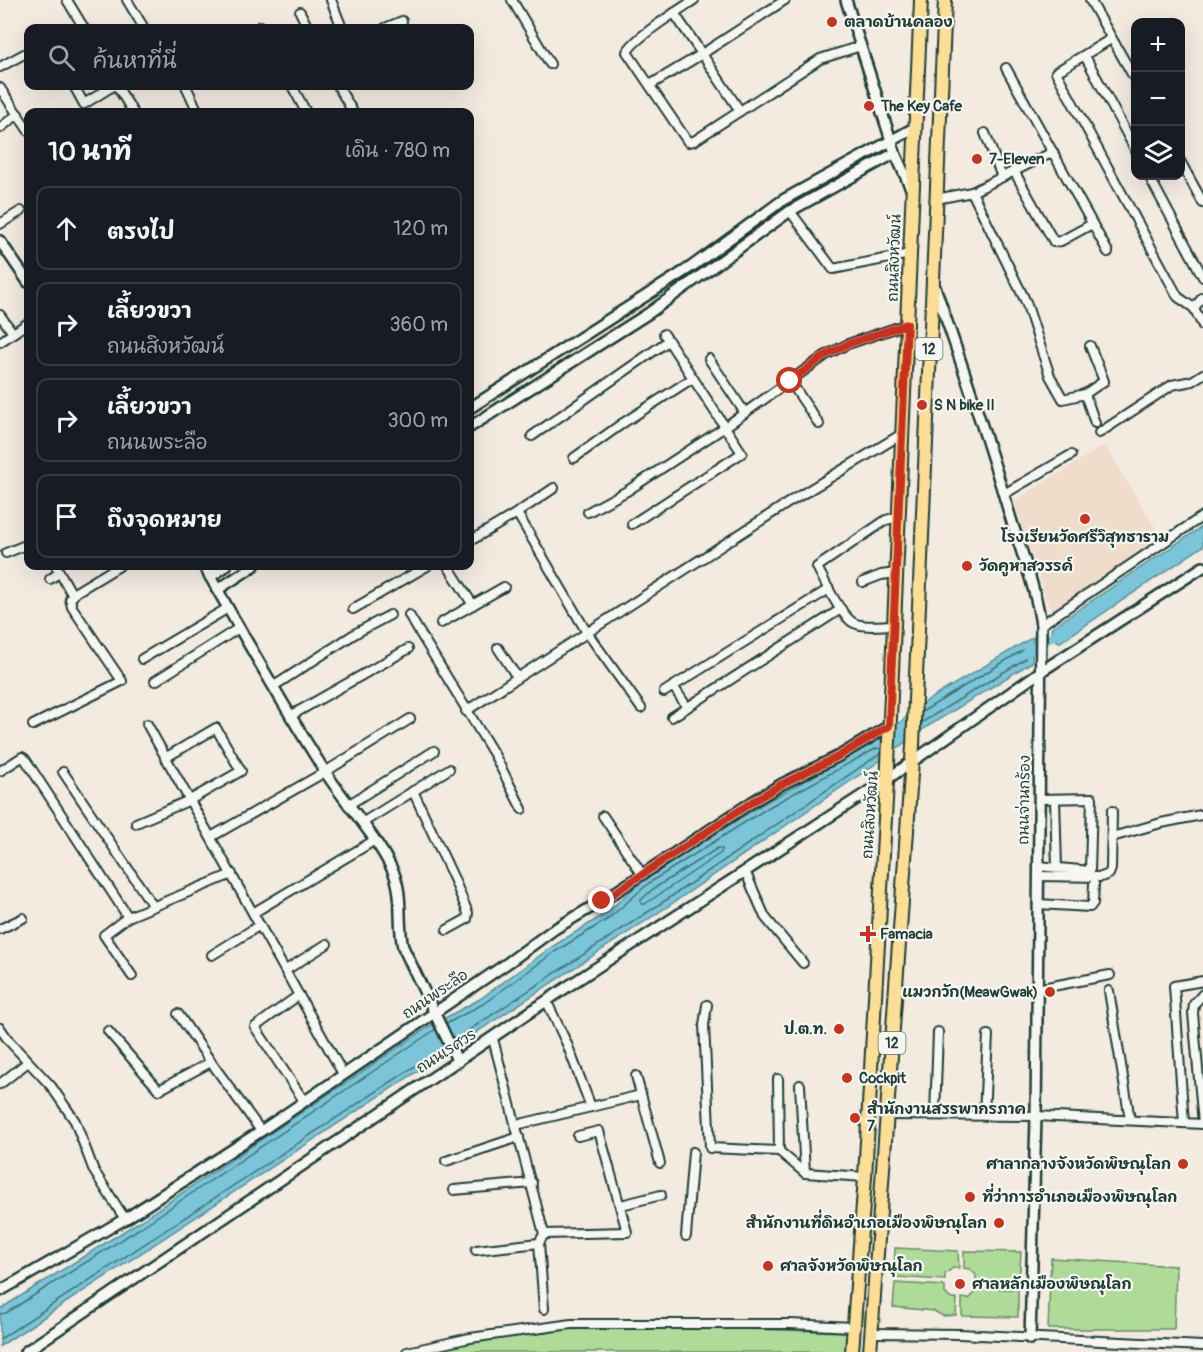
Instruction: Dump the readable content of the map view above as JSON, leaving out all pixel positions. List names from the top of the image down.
{
  "streets": {
    "main road": ["ถนนสิงหวัฒน์", "12"],
    "street": ["ถนนจ่านกร้อง", "ถนนพระลือ", "ถนนเรศวร"]
  },
  "crossings": [
    ["ถนนสิงหวัฒน์", "ถนนพระลือ"],
    ["ถนนสิงหวัฒน์", "ถนนเรศวร"],
    ["12", "ถนนจ่านกร้อง"],
    ["12", "ถนนเรศวร"],
    ["ถนนจ่านกร้อง", "ถนนเรศวร"]
  ],
  "places": {
    "other": [
      "ตลาดบ้านคลอง",
      "The Key Cafe",
      "7-Eleven",
      "S N bike II",
      "โรงเรียนวัดศรีวิสุทธาราม",
      "วัดคูหาสวรรค์",
      "แมวกวัก(MeawGwak)",
      "ป.ต.ท.",
      "Cockpit",
      "สำนักงานสรรพากรภาค 7",
      "ศาลากลางจังหวัดพิษณุโลก",
      "ที่ว่าการอำเภอเมืองพิษณุโลก",
      "สำนักงานที่ดินอำเภอเมืองพิษณุโลก",
      "ศาลจังหวัดพิษณุโลก",
      "ศาลหลักเมืองพิษณุโลก"
    ],
    "health": ["Famacia"]
  },
  "page": {
    "map_buttons": ["+", "−"],
    "search": "ค้นหาที่นี่",
    "heading": ["10 นาที", "เดิน · 780 m"],
    "list": [
      ["ตรงไป", "120 m"],
      ["เลี้ยวขวา", "ถนนสิงหวัฒน์", "360 m"],
      ["เลี้ยวขวา", "ถนนพระลือ", "300 m"],
      "ถึงจุดหมาย"
    ]
  }
}
